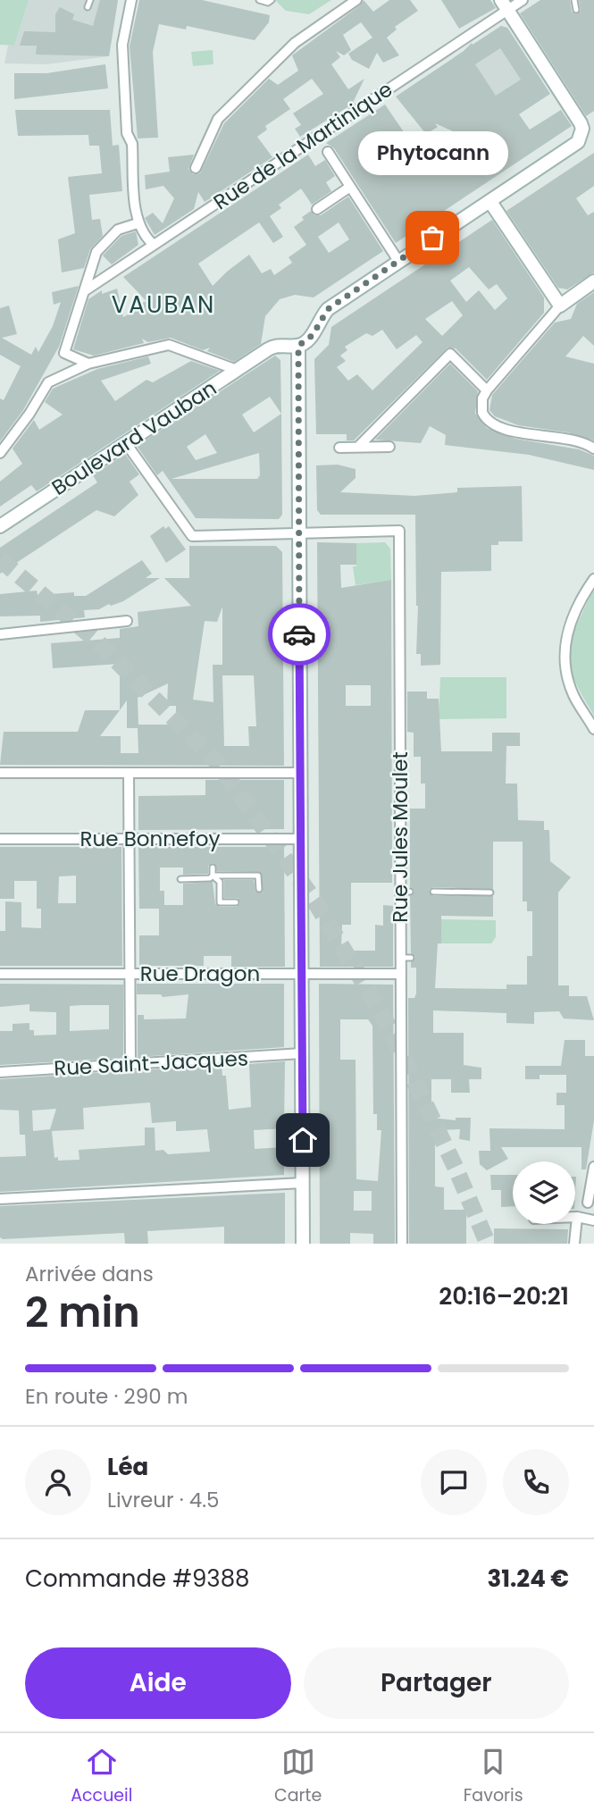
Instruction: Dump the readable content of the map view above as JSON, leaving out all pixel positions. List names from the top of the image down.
{
  "streets": {
    "street": [
      "Rue de la Martinique",
      "Boulevard Vauban",
      "Rue Jules Moulet",
      "Rue Bonnefoy",
      "Rue Dragon",
      "Rue Saint-Jacques"
    ]
  },
  "crossings": [
    ["Rue Jules Moulet", "Rue Dragon"]
  ],
  "districts": ["VAUBAN"],
  "places": ["Phytocann"],
  "page": {
    "bubble": "Phytocann",
    "heading": ["2 min", "Arrivée dans", "20:16–20:21"],
    "panel": [
      "Léa",
      "Livreur · 4.5",
      "Commande #9388",
      "31.24 €"
    ],
    "bar": "En route · 290 m",
    "buttons": ["Aide", "Partager"],
    "tabs": ["Accueil", "Carte", "Favoris"]
  }
}
